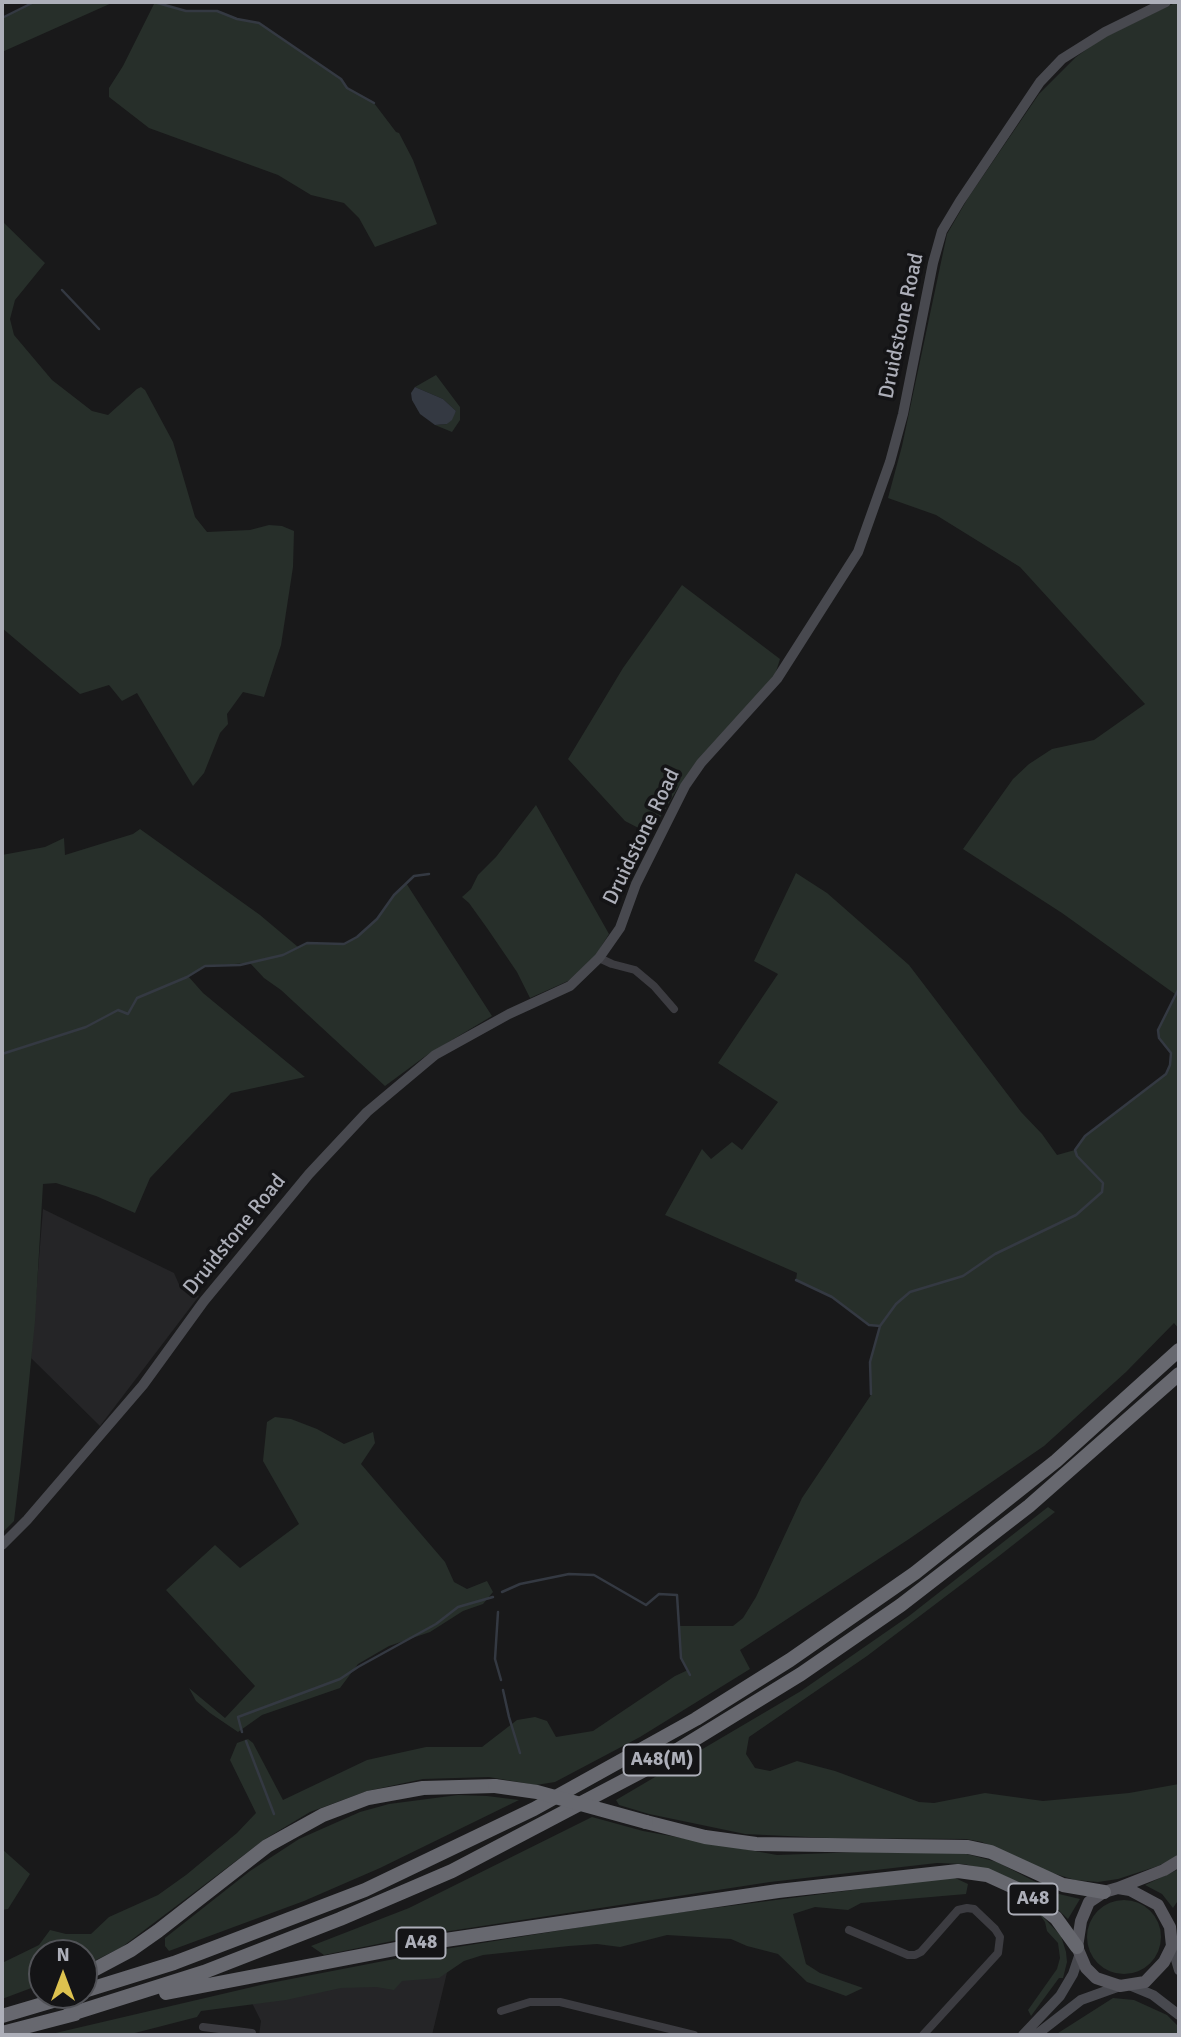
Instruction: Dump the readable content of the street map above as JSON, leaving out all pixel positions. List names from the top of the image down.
{
  "streets": {
    "highway": ["A48(M)", "A48"],
    "street": ["Druidstone Road"]
  },
  "crossings": [
    ["A48(M)", "A48"]
  ],
  "north": "top"
}
